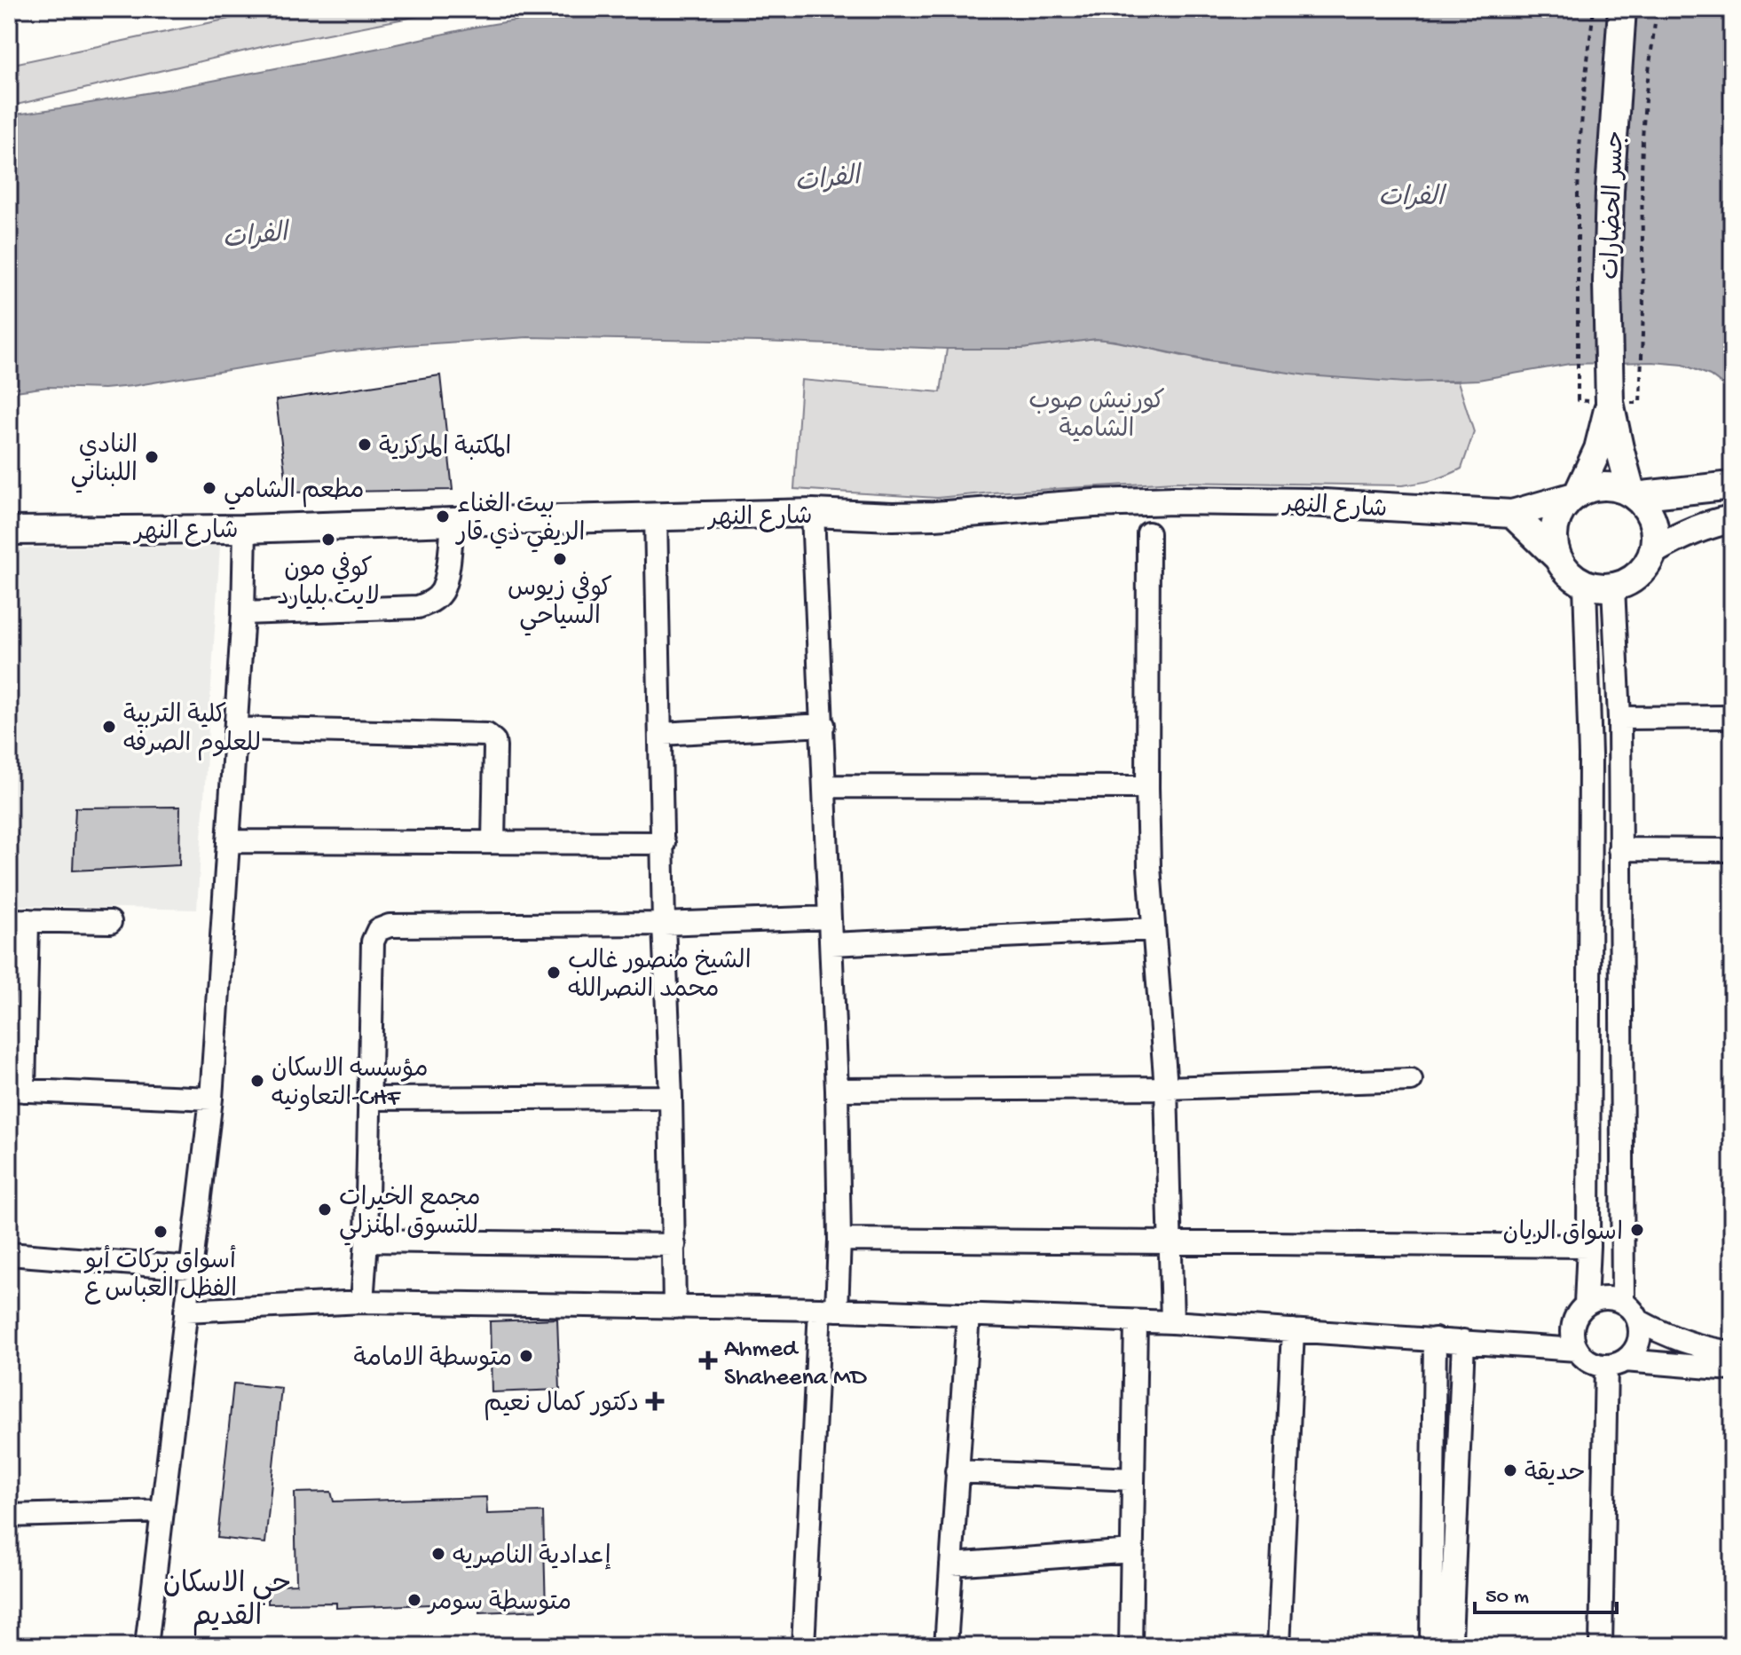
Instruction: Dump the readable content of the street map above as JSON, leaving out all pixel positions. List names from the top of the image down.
{
  "streets": {
    "main road": ["جسر الحضارات", "شارع النهر"]
  },
  "districts": ["حي الاسكان القديم"],
  "water": ["الفرات"],
  "parks": ["كورنيش صوب الشامية"],
  "places": {
    "other": [
      "المكتبة المركزية",
      "النادي اللبناني",
      "مطعم الشامي",
      "بيت الغناء الريفي ذي قار",
      "كوفي مون لايت بليارد",
      "كوفي زيوس السياحي",
      "كلية التربية للعلوم الصرفه",
      "الشيخ منصور غالب محمد النصرالله",
      "مؤسسه الاسكان التعاونيه-CHF",
      "مجمع الخيرات للتسوق المنزلي",
      "اسواق الريان",
      "أسواق بركات أبو الفظل العباس ع",
      "متوسطة الامامة",
      "حديقة",
      "إعدادية الناصريه",
      "متوسطة سومر"
    ],
    "health": ["Ahmed Shaheena MD", "دكتور كمال نعيم"]
  },
  "scale_bar": "50 m"
}
